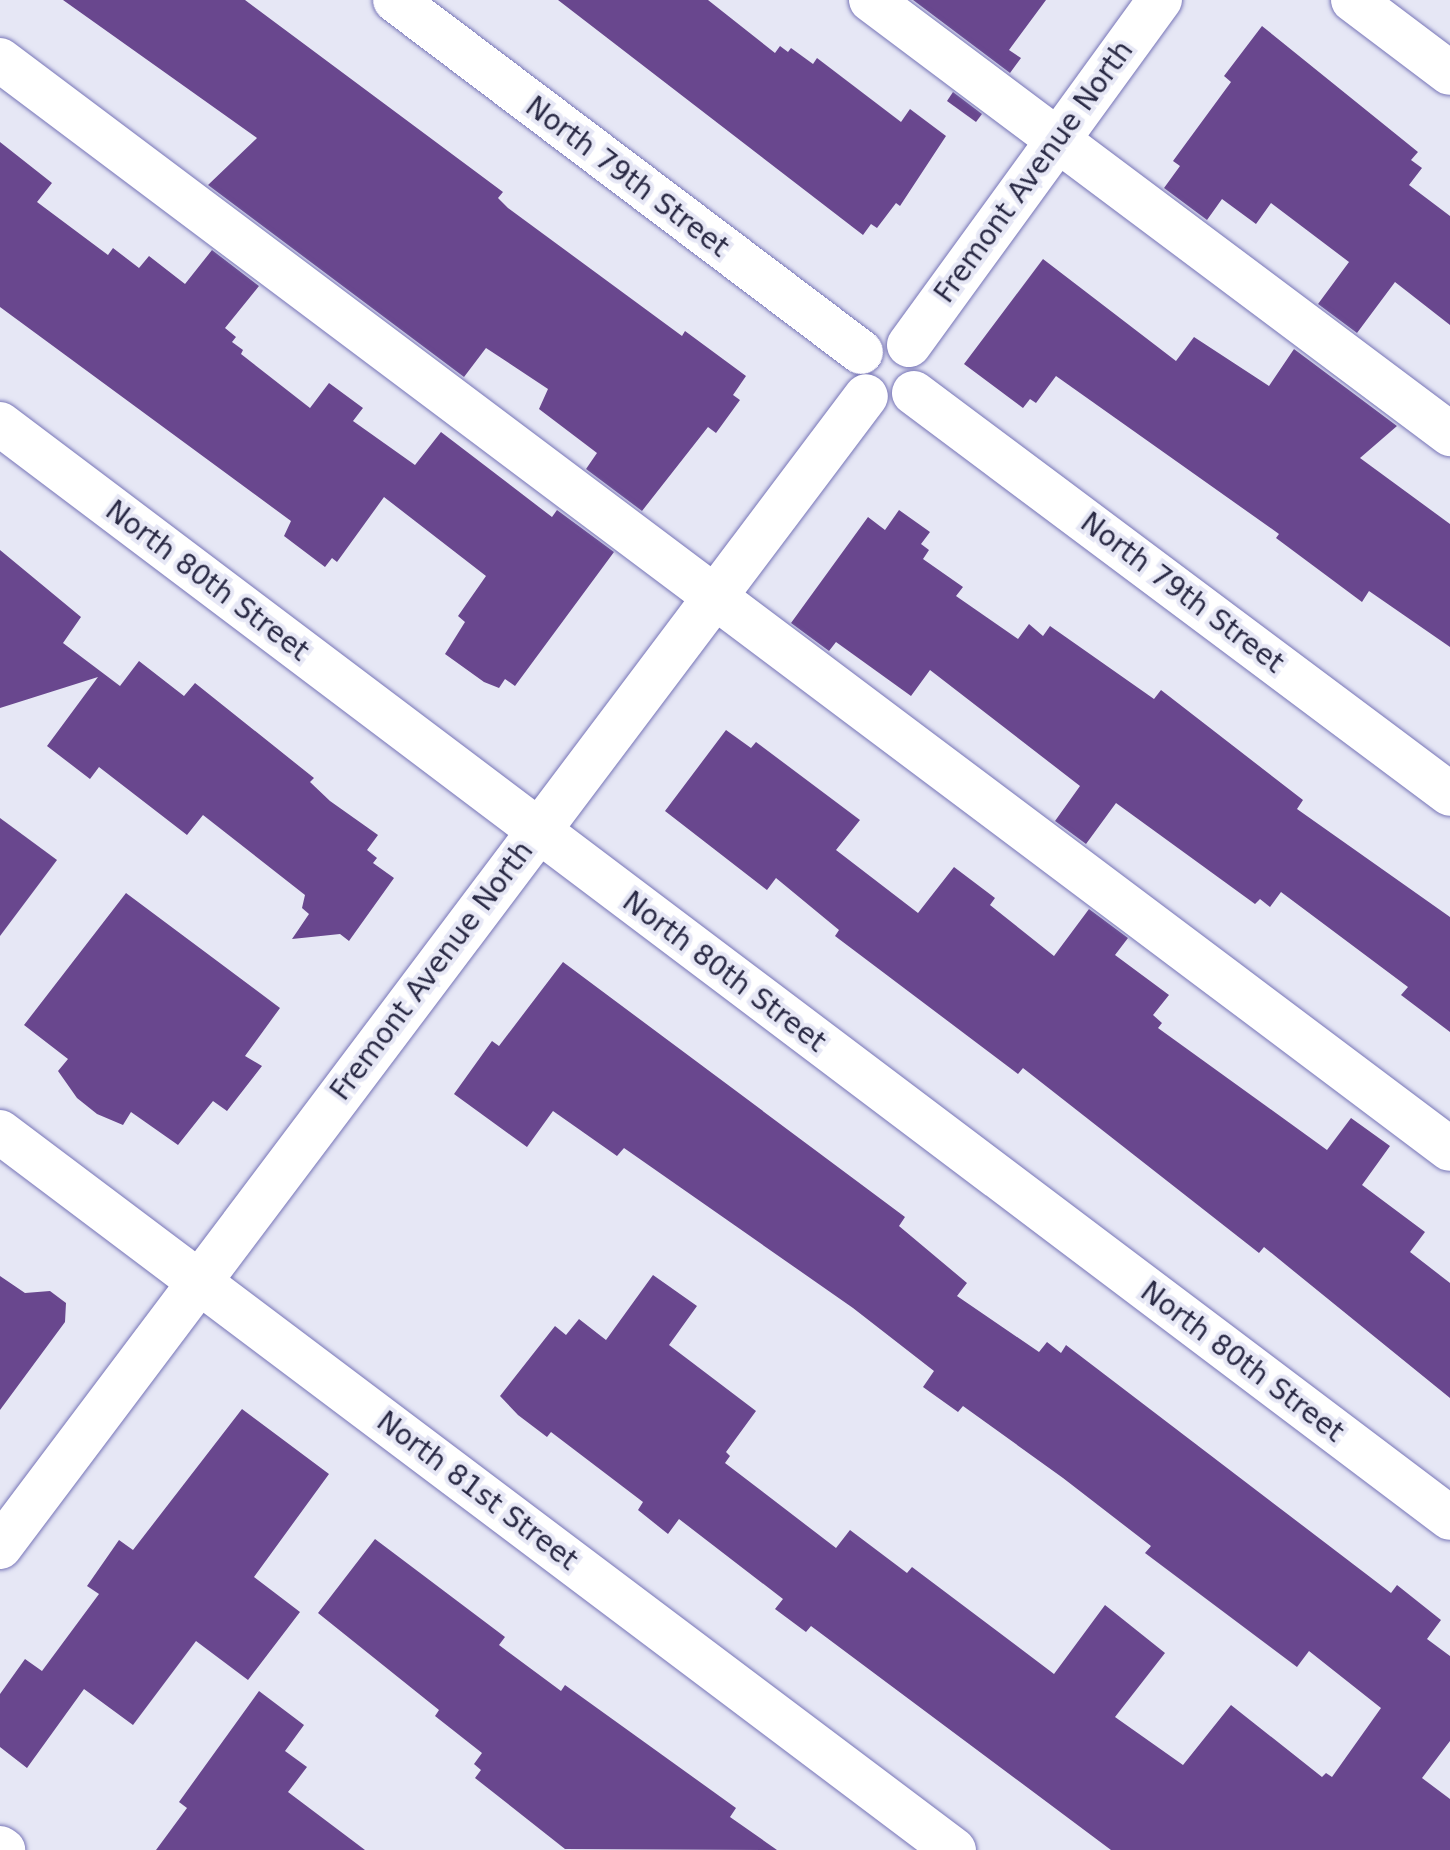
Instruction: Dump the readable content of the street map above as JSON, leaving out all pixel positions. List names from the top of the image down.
{
  "streets": {
    "street": [
      "Fremont Avenue North",
      "North 79th Street",
      "North 80th Street",
      "North 81st Street"
    ]
  },
  "crossings": [
    ["Fremont Avenue North", "North 79th Street"],
    ["Fremont Avenue North", "North 80th Street"],
    ["Fremont Avenue North", "North 81st Street"]
  ]
}
